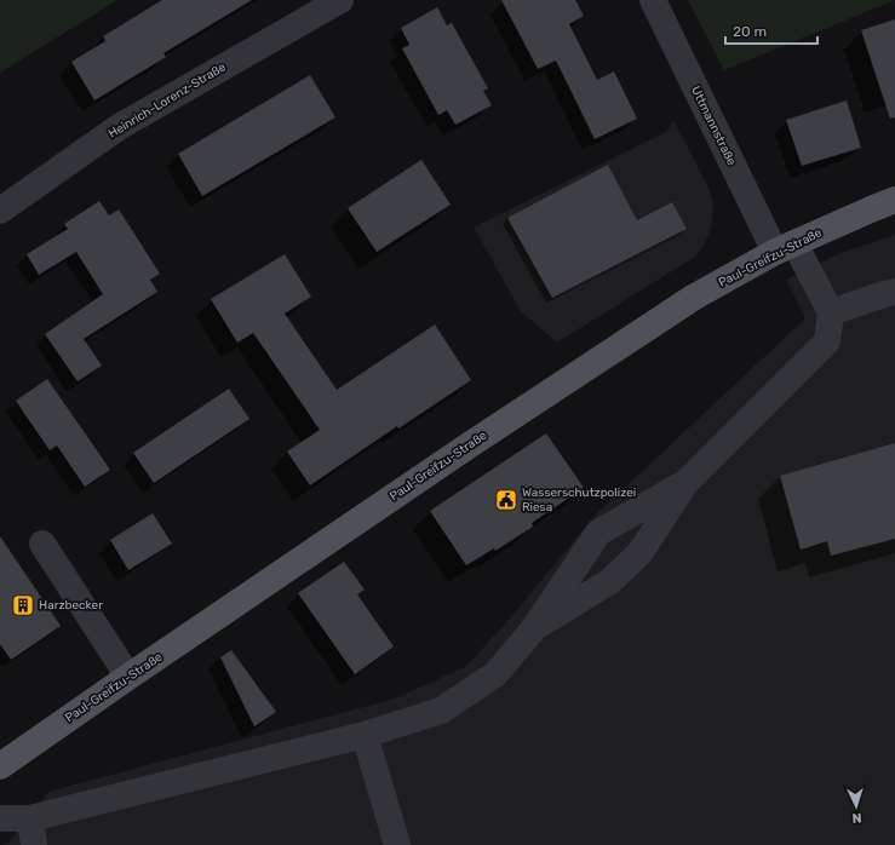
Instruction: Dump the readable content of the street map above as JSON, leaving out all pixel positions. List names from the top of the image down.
{
  "streets": {
    "main road": ["Paul-Greifzu-Straße"],
    "street": ["Heinrich-Lorenz-Straße", "Uttmannstraße"]
  },
  "crossings": [
    ["Uttmannstraße", "Paul-Greifzu-Straße"]
  ],
  "places": {
    "public building": ["Wasserschutzpolizei Riesa"],
    "building": ["Harzbecker"]
  },
  "scale_bar": "20 m",
  "north": "bottom"
}
